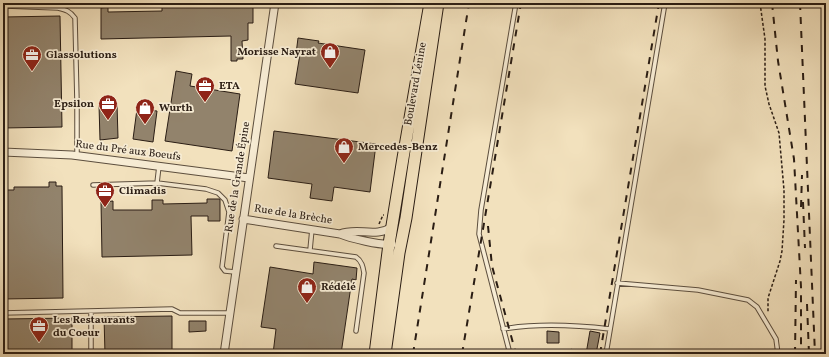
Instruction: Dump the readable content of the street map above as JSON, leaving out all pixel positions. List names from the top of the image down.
{
  "streets": {
    "main road": ["Boulevard Lénine"],
    "street": ["Rue du Pré aux Boeufs", "Rue de la Grande Épine", "Rue de la Brèche"]
  },
  "crossings": [
    ["Boulevard Lénine", "Rue de la Brèche"],
    ["Rue du Pré aux Boeufs", "Rue de la Grande Épine"],
    ["Rue de la Grande Épine", "Rue de la Brèche"]
  ],
  "places": {
    "shop": [
      "Morisse Nayrat",
      "Wurth",
      "Mercedes-Benz",
      "Rédélé"
    ],
    "office": [
      "Glassolutions",
      "ETA",
      "Epsilon",
      "Climadis",
      "Les Restaurants du Coeur"
    ]
  }
}
